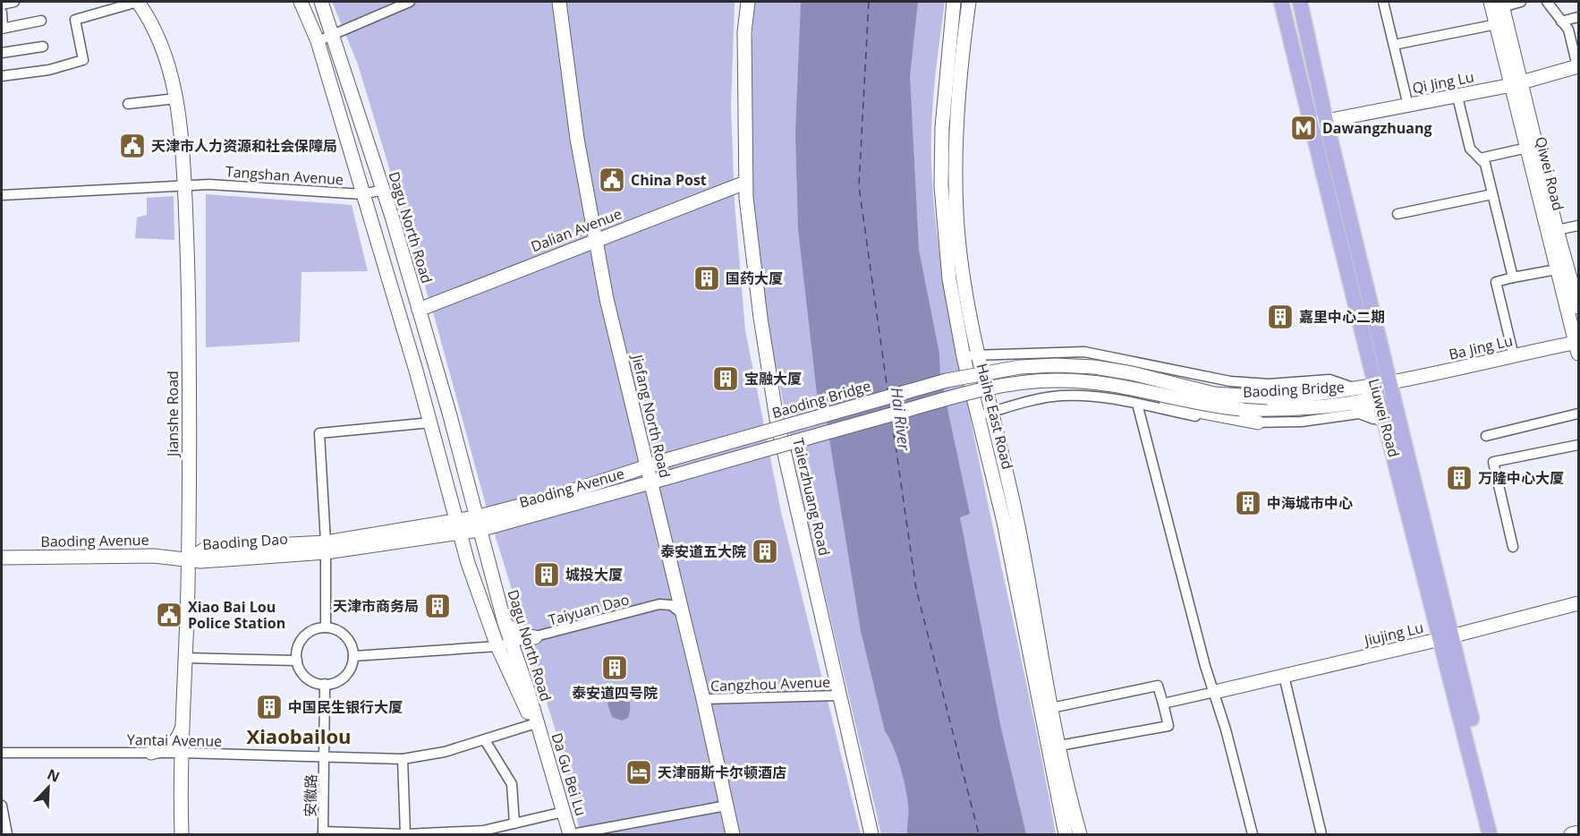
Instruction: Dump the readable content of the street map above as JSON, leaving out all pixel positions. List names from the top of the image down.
{
  "streets": {
    "main road": [
      "Qi Jing Lu",
      "Qiwei Road",
      "Dagu North Road",
      "Dalian Avenue",
      "Ba Jing Lu",
      "Baoding Bridge",
      "Jianshe Road",
      "Jiefang North Road",
      "Haihe East Road",
      "Liuwei Road",
      "Baoding Avenue",
      "Taierzhuang Road",
      "Baoding Dao",
      "Jiujing Lu",
      "Da Gu Bei Lu"
    ],
    "street": [
      "Tangshan Avenue",
      "Taiyuan Dao",
      "Cangzhou Avenue",
      "Yantai Avenue",
      "安徽路"
    ]
  },
  "crossings": [
    ["Qi Jing Lu", "Qiwei Road"],
    ["Qi Jing Lu", "Liuwei Road"],
    ["Qiwei Road", "Ba Jing Lu"],
    ["Tangshan Avenue", "Dagu North Road"],
    ["Tangshan Avenue", "Jianshe Road"],
    ["Dagu North Road", "Dalian Avenue"],
    ["Dagu North Road", "Baoding Dao"],
    ["Dagu North Road", "Taiyuan Dao"],
    ["Dagu North Road", "Yantai Avenue"],
    ["Dagu North Road", "Da Gu Bei Lu"],
    ["Dalian Avenue", "Jiefang North Road"],
    ["Dalian Avenue", "Taierzhuang Road"],
    ["Ba Jing Lu", "Baoding Bridge"],
    ["Ba Jing Lu", "Liuwei Road"],
    ["Baoding Bridge", "Jiefang North Road"],
    ["Baoding Bridge", "Liuwei Road"],
    ["Baoding Bridge", "Baoding Avenue"],
    ["Jianshe Road", "Baoding Avenue"],
    ["Jianshe Road", "Baoding Dao"],
    ["Jianshe Road", "Yantai Avenue"],
    ["Jiefang North Road", "Baoding Avenue"],
    ["Jiefang North Road", "Taiyuan Dao"],
    ["Jiefang North Road", "Cangzhou Avenue"],
    ["Liuwei Road", "Jiujing Lu"],
    ["Baoding Avenue", "Baoding Dao"],
    ["Taierzhuang Road", "Cangzhou Avenue"],
    ["Taiyuan Dao", "安徽路"],
    ["Yantai Avenue", "Da Gu Bei Lu"],
    ["Yantai Avenue", "安徽路"]
  ],
  "districts": ["Xiaobailou"],
  "water": ["Hai River"],
  "places": {
    "metro station": ["Dawangzhuang"],
    "public building": ["天津市人力资源和社会保障局", "China Post", "Xiao Bai Lou Police Station"],
    "building": [
      "国药大厦",
      "嘉里中心二期",
      "宝融大厦",
      "万隆中心大厦",
      "中海城市中心",
      "泰安道五大院",
      "城投大厦",
      "天津市商务局",
      "泰安道四号院",
      "中国民生银行大厦"
    ],
    "hotel": ["天津丽斯卡尔顿酒店"]
  },
  "north": "top right"
}
